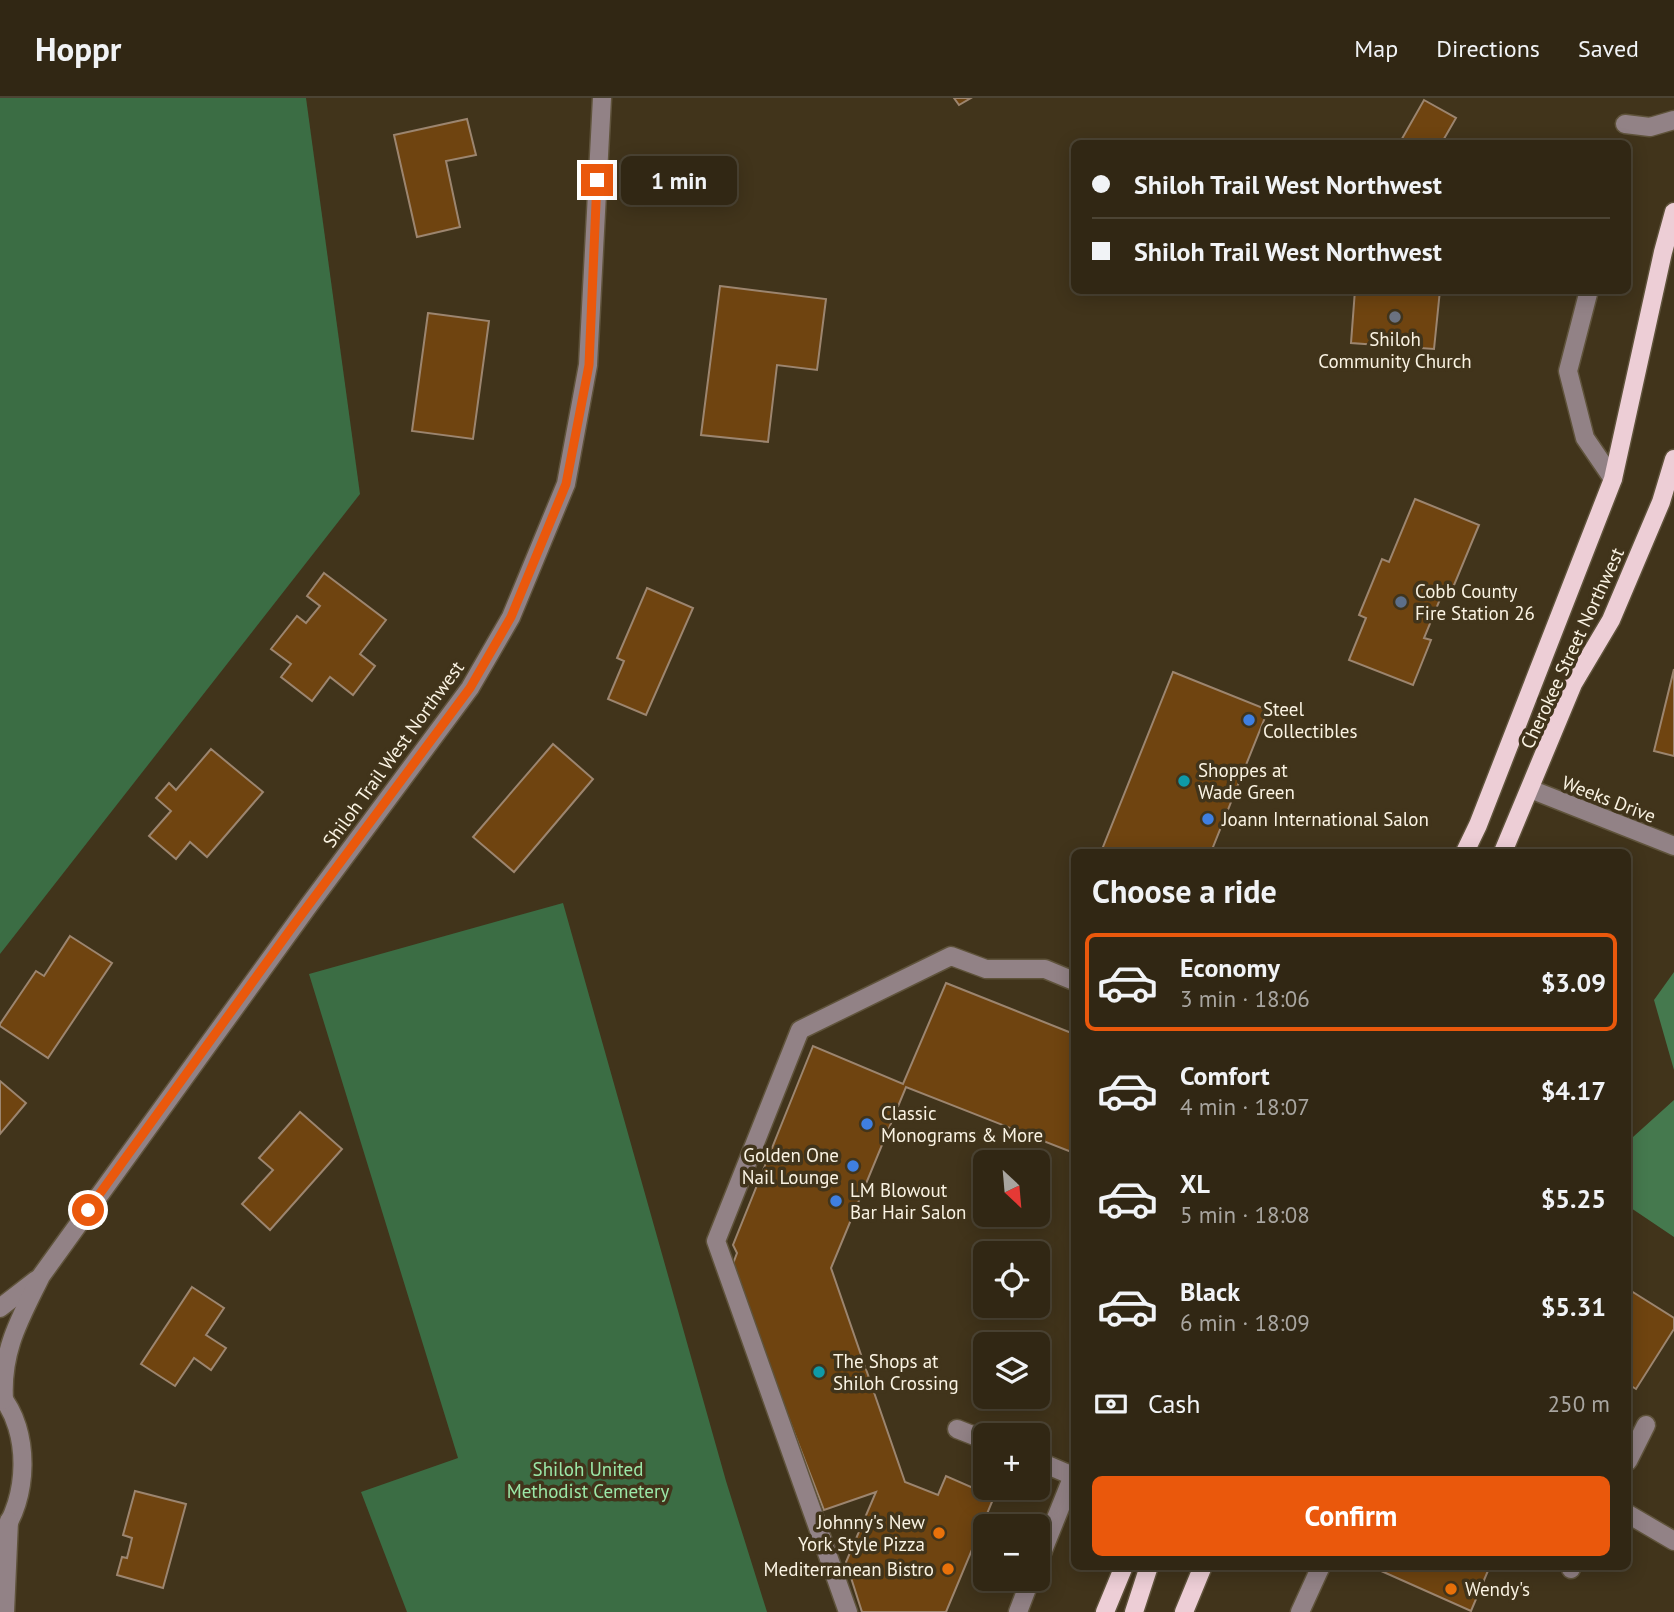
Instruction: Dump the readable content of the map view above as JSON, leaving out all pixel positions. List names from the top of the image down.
{
  "streets": {
    "main road": ["Cherokee Street Northwest"],
    "street": ["Shiloh Trail West Northwest", "Weeks Drive"]
  },
  "crossings": [
    ["Cherokee Street Northwest", "Weeks Drive"]
  ],
  "parks": ["Shiloh United Methodist Cemetery"],
  "places": [
    "Shiloh Community Church",
    "Cobb County Fire Station 26",
    "Steel Collectibles",
    "Shoppes at Wade Green",
    "Joann International Salon",
    "Classic Monograms & More",
    "Golden One Nail Lounge",
    "LM Blowout Bar Hair Salon",
    "The Shops at Shiloh Crossing",
    "Johnny's New York Style Pizza",
    "Mediterranean Bistro",
    "Wendy's"
  ],
  "north": "bottom right",
  "page": {
    "header": "Hoppr",
    "nav": ["Map", "Directions", "Saved"],
    "banner": ["Shiloh Trail West Northwest", "Shiloh Trail West Northwest"],
    "bubble": "1 min",
    "heading": "Choose a ride",
    "list": [
      {
        "name": "Economy",
        "note": "3 min · 18:06",
        "value": "$3.09"
      },
      {
        "name": "Comfort",
        "note": "4 min · 18:07",
        "value": "$4.17"
      },
      {
        "name": "XL",
        "note": "5 min · 18:08",
        "value": "$5.25"
      },
      {
        "name": "Black",
        "note": "6 min · 18:09",
        "value": "$5.31"
      }
    ],
    "map_buttons": ["+", "−"],
    "pay": ["Cash", "250 m"],
    "buttons": "Confirm"
  }
}
